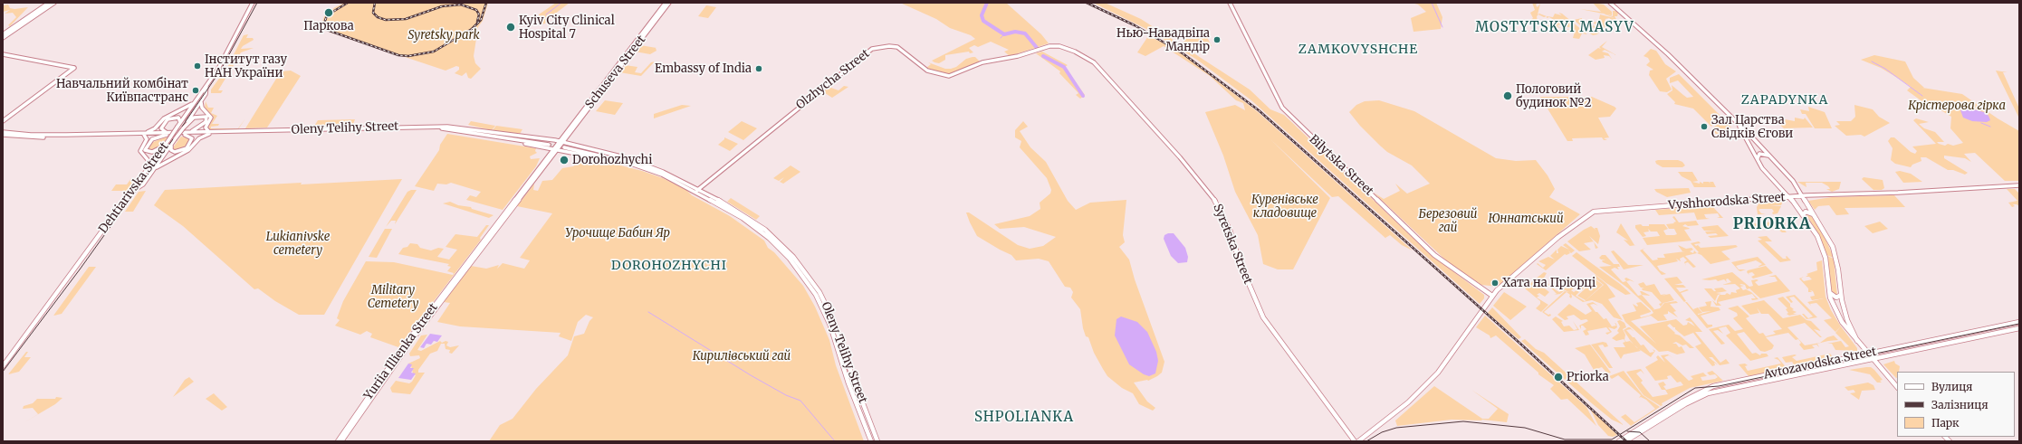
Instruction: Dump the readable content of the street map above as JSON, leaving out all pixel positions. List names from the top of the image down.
{
  "streets": {
    "main road": [
      "Schuseva Street",
      "Olzhycha Street",
      "Oleny Telihy Street",
      "Bilytska Street",
      "Dehtiarivska Street",
      "Vyshhorodska Street",
      "Syretska Street",
      "Yuriia Illienka Street",
      "Avtozavodska Street"
    ]
  },
  "crossings": [
    ["Schuseva Street", "Oleny Telihy Street"],
    ["Schuseva Street", "Yuriia Illienka Street"],
    ["Olzhycha Street", "Oleny Telihy Street"],
    ["Olzhycha Street", "Syretska Street"],
    ["Oleny Telihy Street", "Yuriia Illienka Street"],
    ["Bilytska Street", "Vyshhorodska Street"]
  ],
  "districts": [
    "MOSTYTSKYI MASYV",
    "ZAMKOVYSHCHE",
    "ZAPADYNKA",
    "PRIORKA",
    "DOROHOZHYCHI",
    "SHPOLIANKA"
  ],
  "parks": [
    "Syretsky park",
    "Крістерова гірка",
    "Куренівське кладовище",
    "Березовий гай",
    "Юннатський",
    "Урочище Бабин Яр",
    "Lukianivske cemetery",
    "Military Cemetery",
    "Кирилівський гай"
  ],
  "places": [
    "Паркова",
    "Kyiv City Clinical Hospital 7",
    "Нью-Навадвіпа Мандір",
    "Інститут газу НАН України",
    "Embassy of India",
    "Навчальний комбінат Київпастранс",
    "Пологовий будинок №2",
    "Зал Царства Свідків Єгови",
    "Dorohozhychi",
    "Хата на Пріорці",
    "Priorka"
  ],
  "legend": ["Вулиця", "Залізниця", "Парк"]
}
